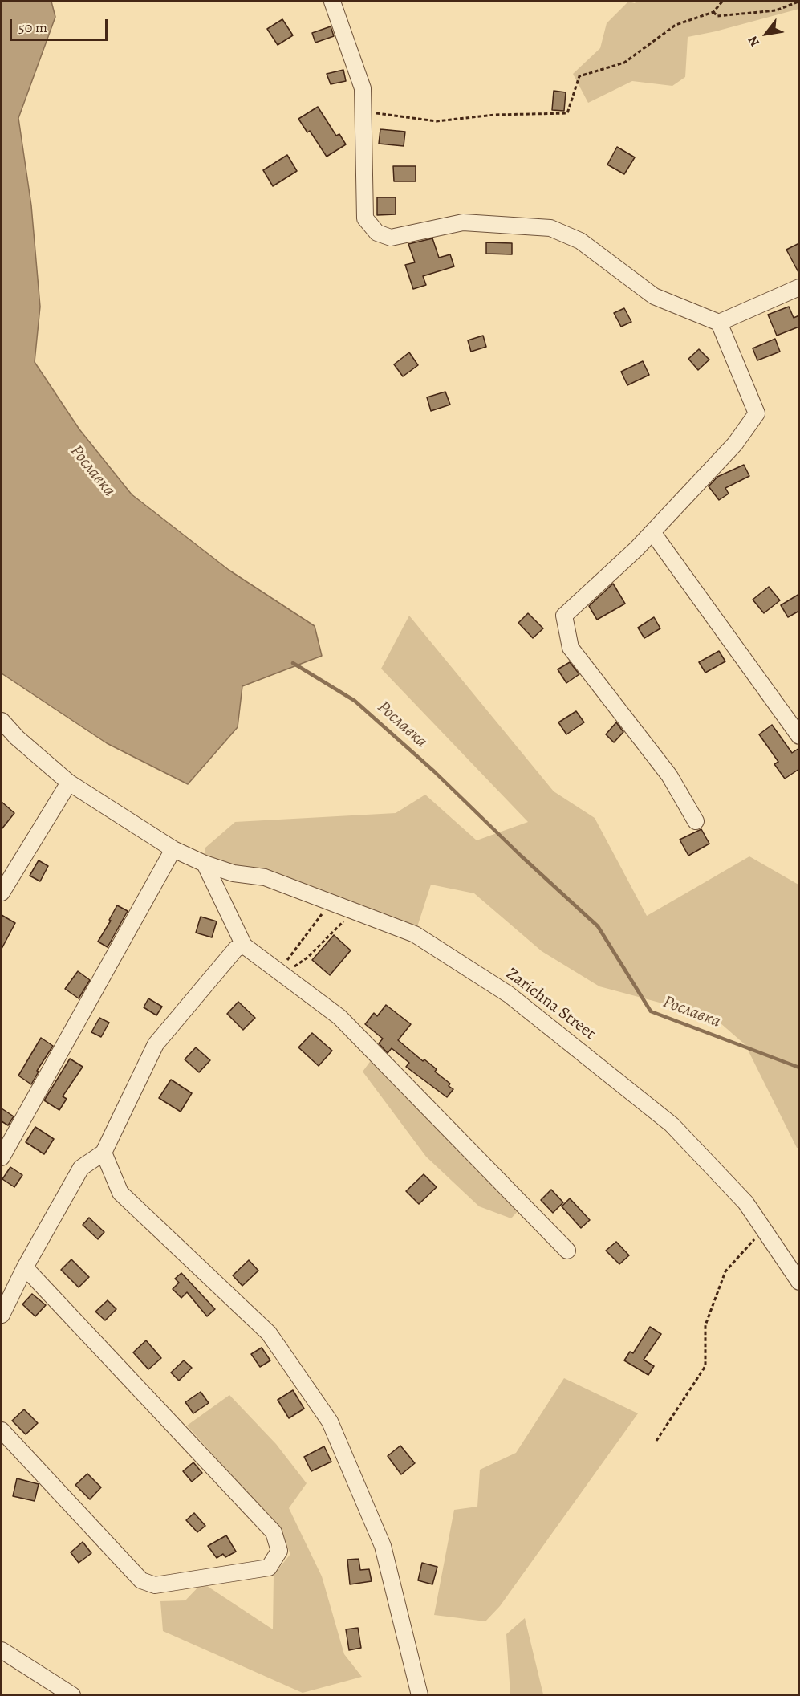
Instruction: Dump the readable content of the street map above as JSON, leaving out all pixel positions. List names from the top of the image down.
{
  "streets": {
    "street": ["Zarichna Street"]
  },
  "water": ["Рославка"],
  "scale_bar": "50 m",
  "north": "bottom left"
}
